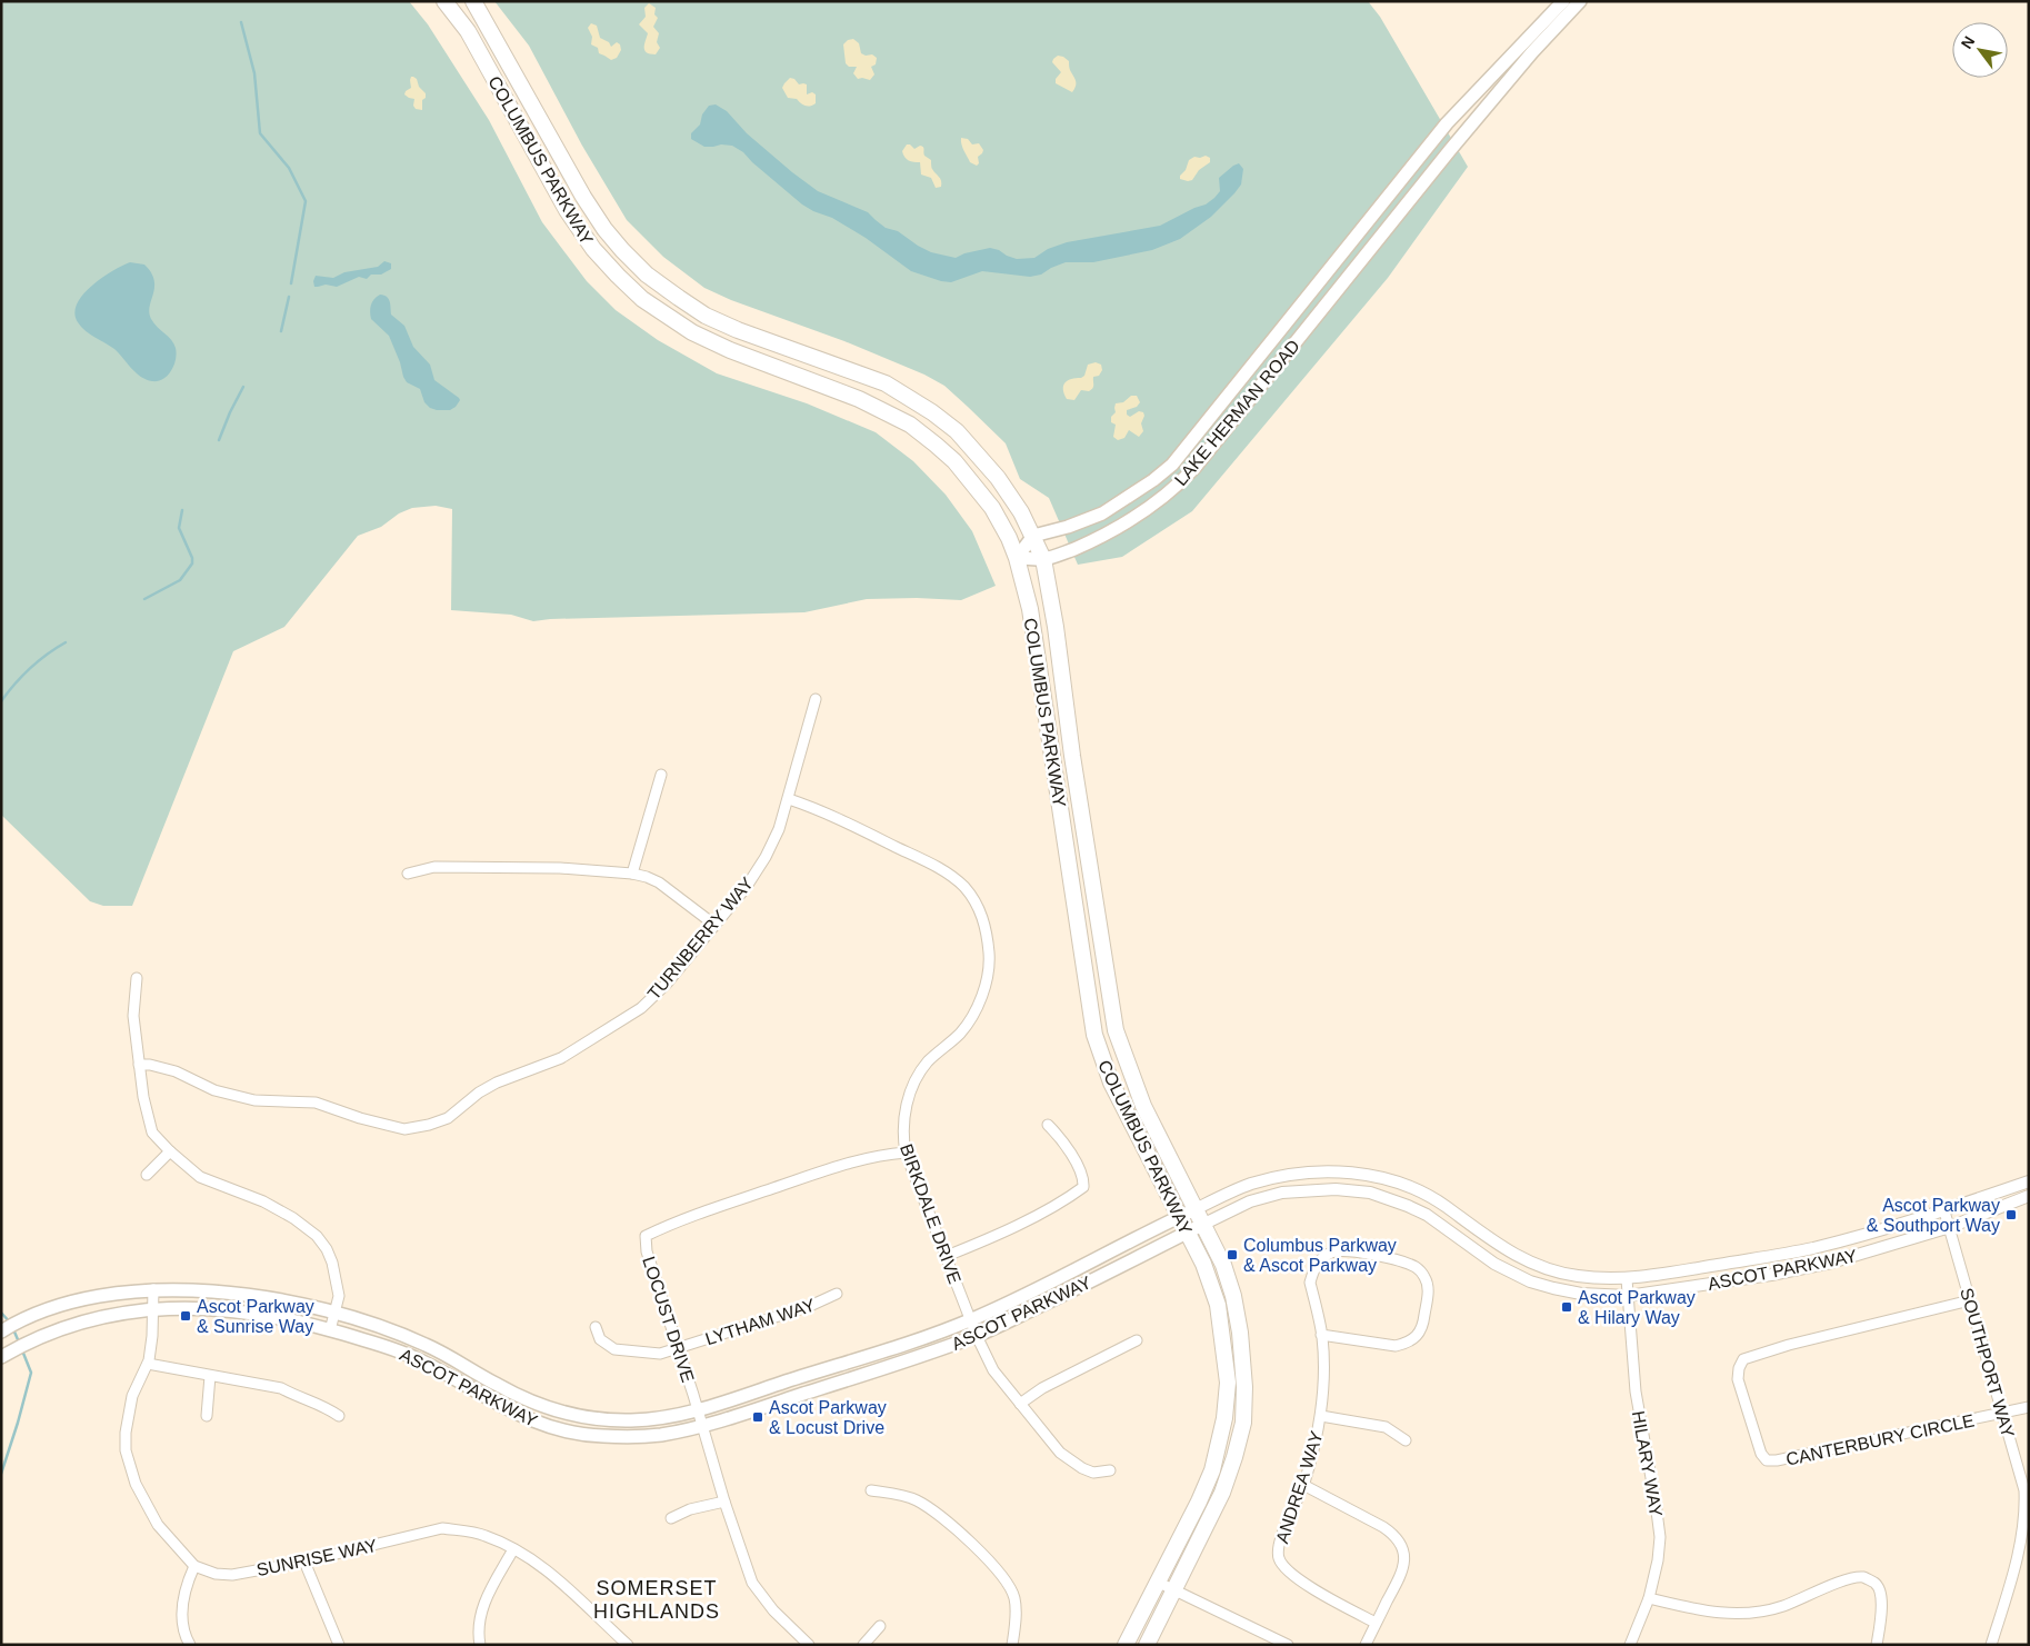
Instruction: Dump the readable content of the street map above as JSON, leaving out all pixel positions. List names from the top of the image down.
{
  "streets": {
    "main road": ["COLUMBUS PARKWAY", "LAKE HERMAN ROAD", "ASCOT PARKWAY"],
    "street": [
      "TURNBERRY WAY",
      "BIRKDALE DRIVE",
      "LOCUST DRIVE",
      "LYTHAM WAY",
      "SOUTHPORT WAY",
      "CANTERBURY CIRCLE",
      "HILARY WAY",
      "ANDREA WAY",
      "SUNRISE WAY"
    ]
  },
  "crossings": [
    ["COLUMBUS PARKWAY", "LAKE HERMAN ROAD"],
    ["COLUMBUS PARKWAY", "ASCOT PARKWAY"],
    ["TURNBERRY WAY", "BIRKDALE DRIVE"],
    ["BIRKDALE DRIVE", "ASCOT PARKWAY"],
    ["BIRKDALE DRIVE", "LOCUST DRIVE"],
    ["ASCOT PARKWAY", "LOCUST DRIVE"],
    ["ASCOT PARKWAY", "SOUTHPORT WAY"],
    ["ASCOT PARKWAY", "HILARY WAY"],
    ["LOCUST DRIVE", "LYTHAM WAY"],
    ["SOUTHPORT WAY", "CANTERBURY CIRCLE"]
  ],
  "districts": ["SOMERSET HIGHLANDS"],
  "places": {
    "transit": [
      "Ascot Parkway & Southport Way",
      "Columbus Parkway & Ascot Parkway",
      "Ascot Parkway & Hilary Way",
      "Ascot Parkway & Sunrise Way",
      "Ascot Parkway & Locust Drive"
    ]
  },
  "north": "top left"
}
